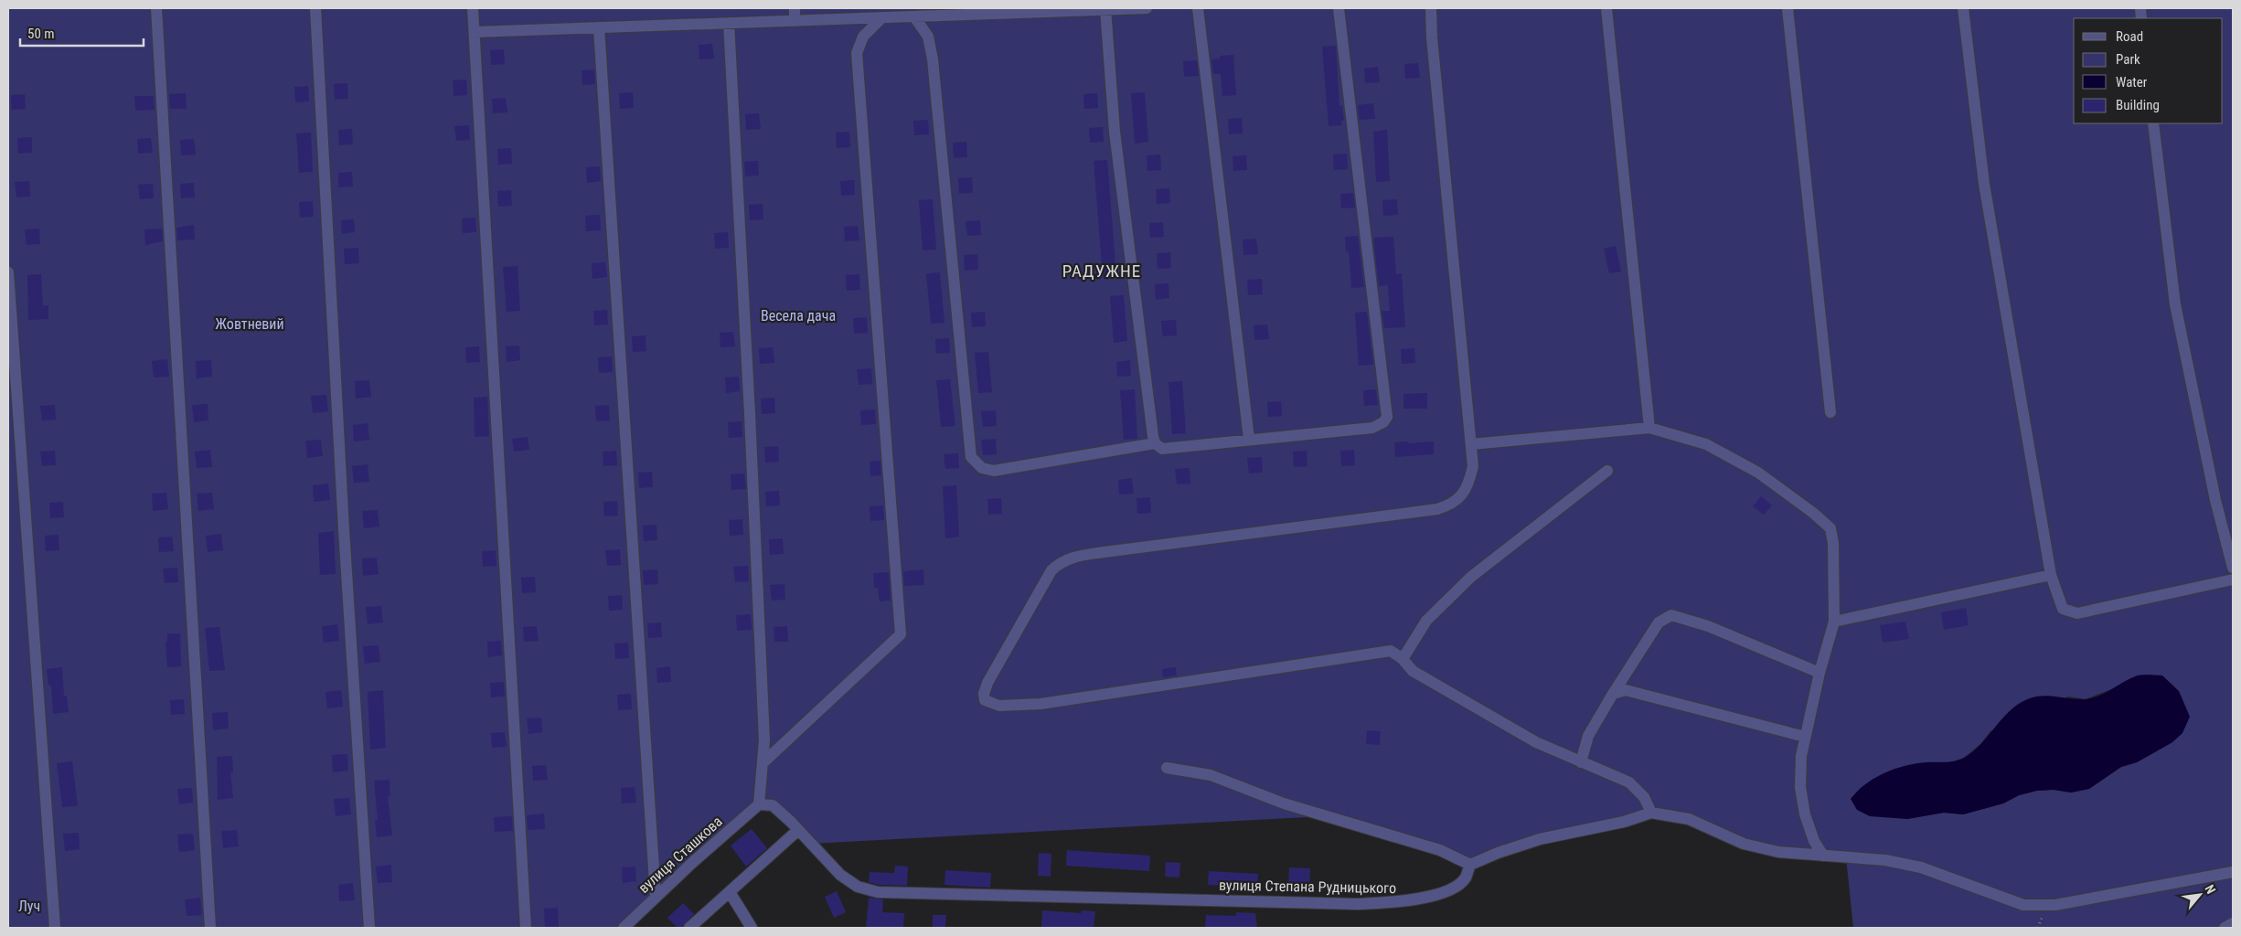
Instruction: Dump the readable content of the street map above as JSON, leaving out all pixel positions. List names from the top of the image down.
{
  "streets": {
    "street": ["вулиця Сташкова", "вулиця Степана Рудницького"]
  },
  "crossings": [
    ["вулиця Сташкова", "вулиця Степана Рудницького"]
  ],
  "districts": ["РАДУЖНЕ"],
  "parks": ["Весела дача", "Жовтневий", "Луч"],
  "legend": [
    "Road",
    "Park",
    "Water",
    "Building"
  ],
  "scale_bar": "50 m",
  "north": "top right"
}
